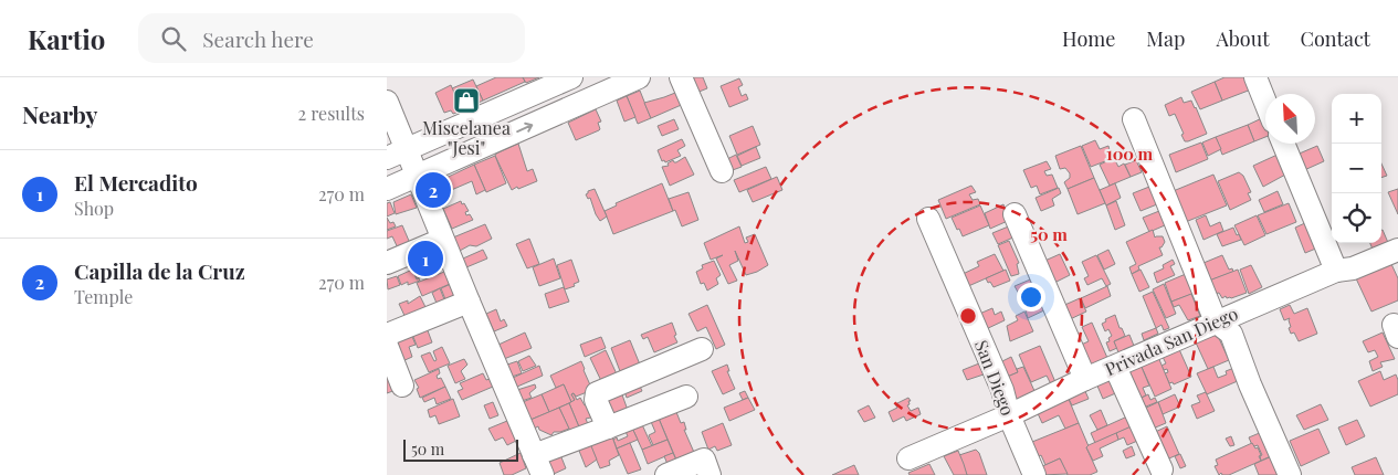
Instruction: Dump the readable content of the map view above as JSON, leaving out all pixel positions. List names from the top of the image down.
{
  "streets": {
    "street": ["Privada San Diego", "San Diego"]
  },
  "crossings": [
    ["Privada San Diego", "San Diego"]
  ],
  "places": {
    "shop": ["Miscelanea \"Jesi\""]
  },
  "scale_bar": "50 m",
  "north": "top left",
  "page": {
    "header": "Kartio",
    "search": "Search here",
    "nav": [
      "Home",
      "Map",
      "About",
      "Contact"
    ],
    "heading": ["Nearby", "2 results"],
    "map_buttons": ["+", "−"],
    "list": [
      {
        "mark": "1",
        "name": "El Mercadito",
        "note": "Shop",
        "value": "270 m"
      },
      {
        "mark": "2",
        "name": "Capilla de la Cruz",
        "note": "Temple",
        "value": "270 m"
      }
    ],
    "pins": ["2", "1"],
    "scale": "50 m"
  },
  "rings": ["100 m", "50 m"]
}
